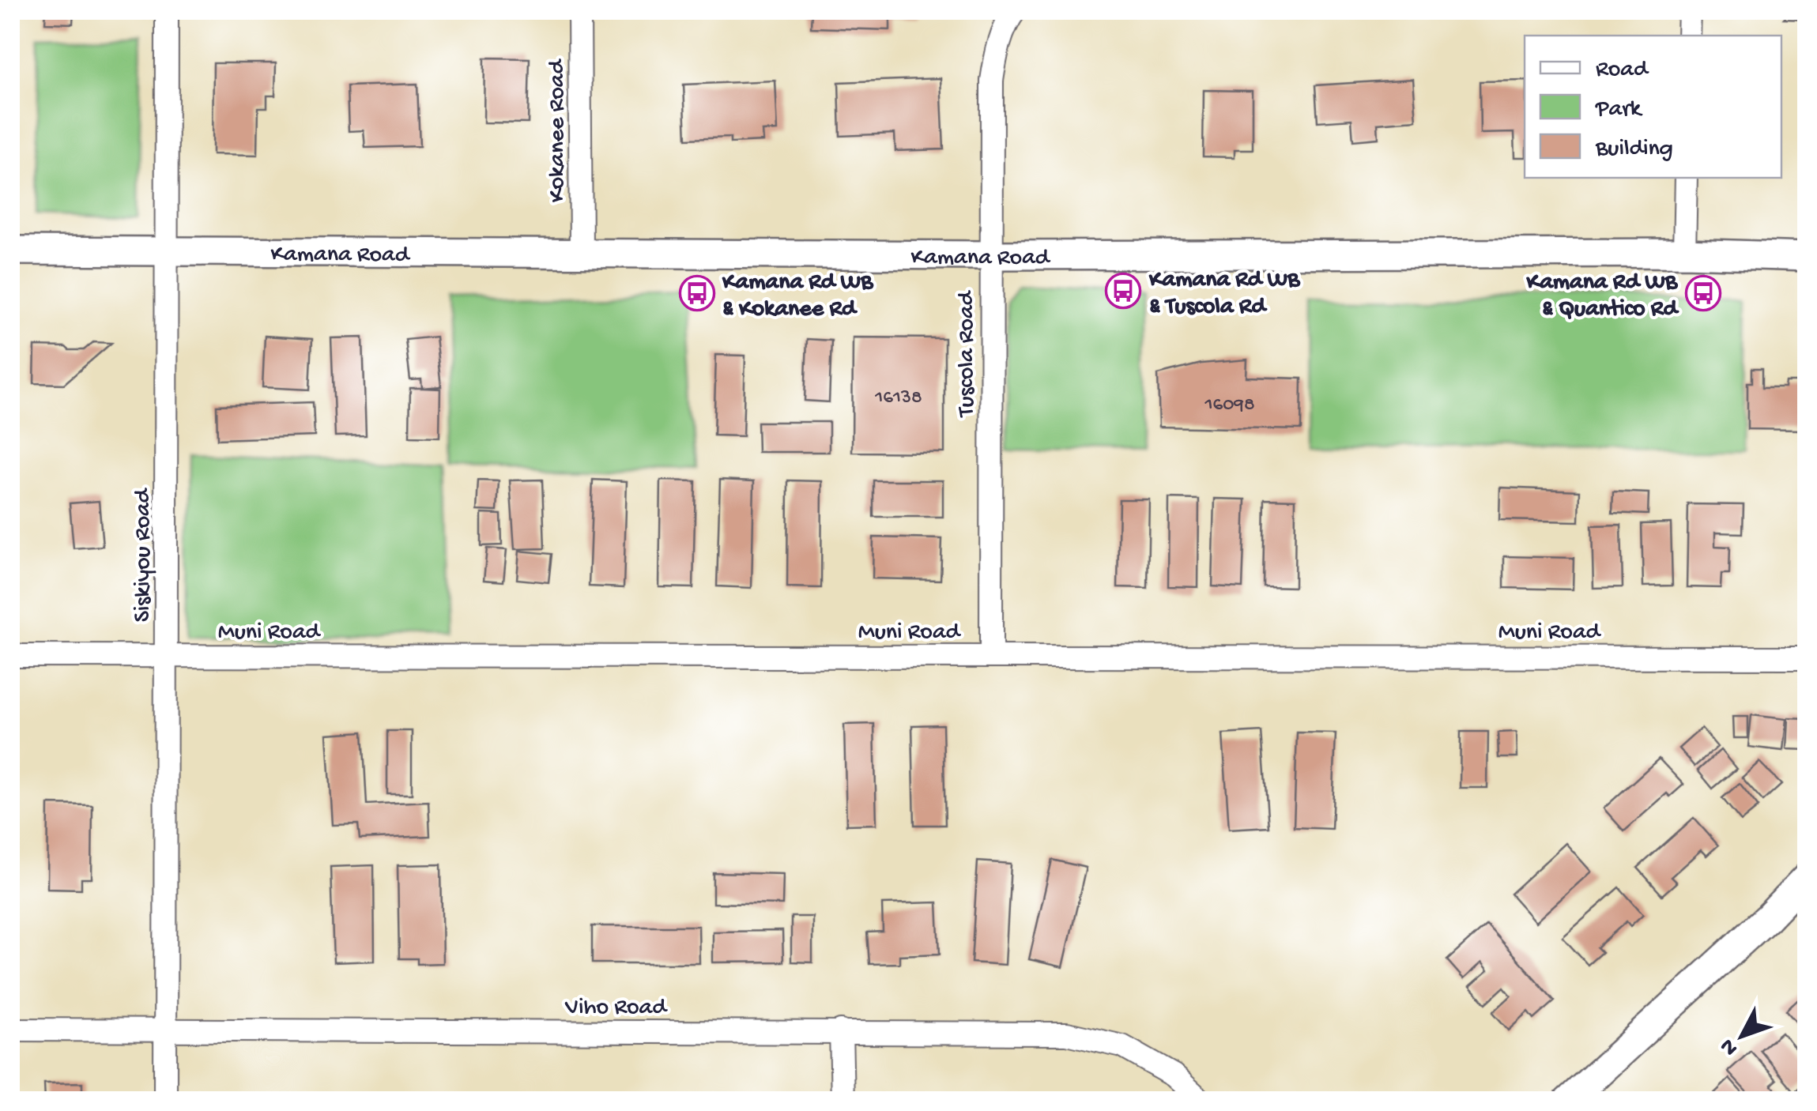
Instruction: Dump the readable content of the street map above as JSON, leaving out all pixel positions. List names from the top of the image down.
{
  "streets": {
    "street": [
      "Kokanee Road",
      "Kamana Road",
      "Tuscola Road",
      "Siskiyou Road",
      "Muni Road",
      "Viho Road"
    ]
  },
  "crossings": [
    ["Kokanee Road", "Kamana Road"],
    ["Kamana Road", "Tuscola Road"],
    ["Kamana Road", "Siskiyou Road"],
    ["Tuscola Road", "Muni Road"],
    ["Siskiyou Road", "Muni Road"],
    ["Siskiyou Road", "Viho Road"]
  ],
  "places": {
    "bus stop": ["Kamana Rd WB & Tuscola Rd", "Kamana Rd WB & Kokanee Rd", "Kamana Rd WB & Quantico Rd"]
  },
  "house_numbers": ["16138", "16098"],
  "legend": ["Road", "Park", "Building"],
  "north": "bottom left"
}
